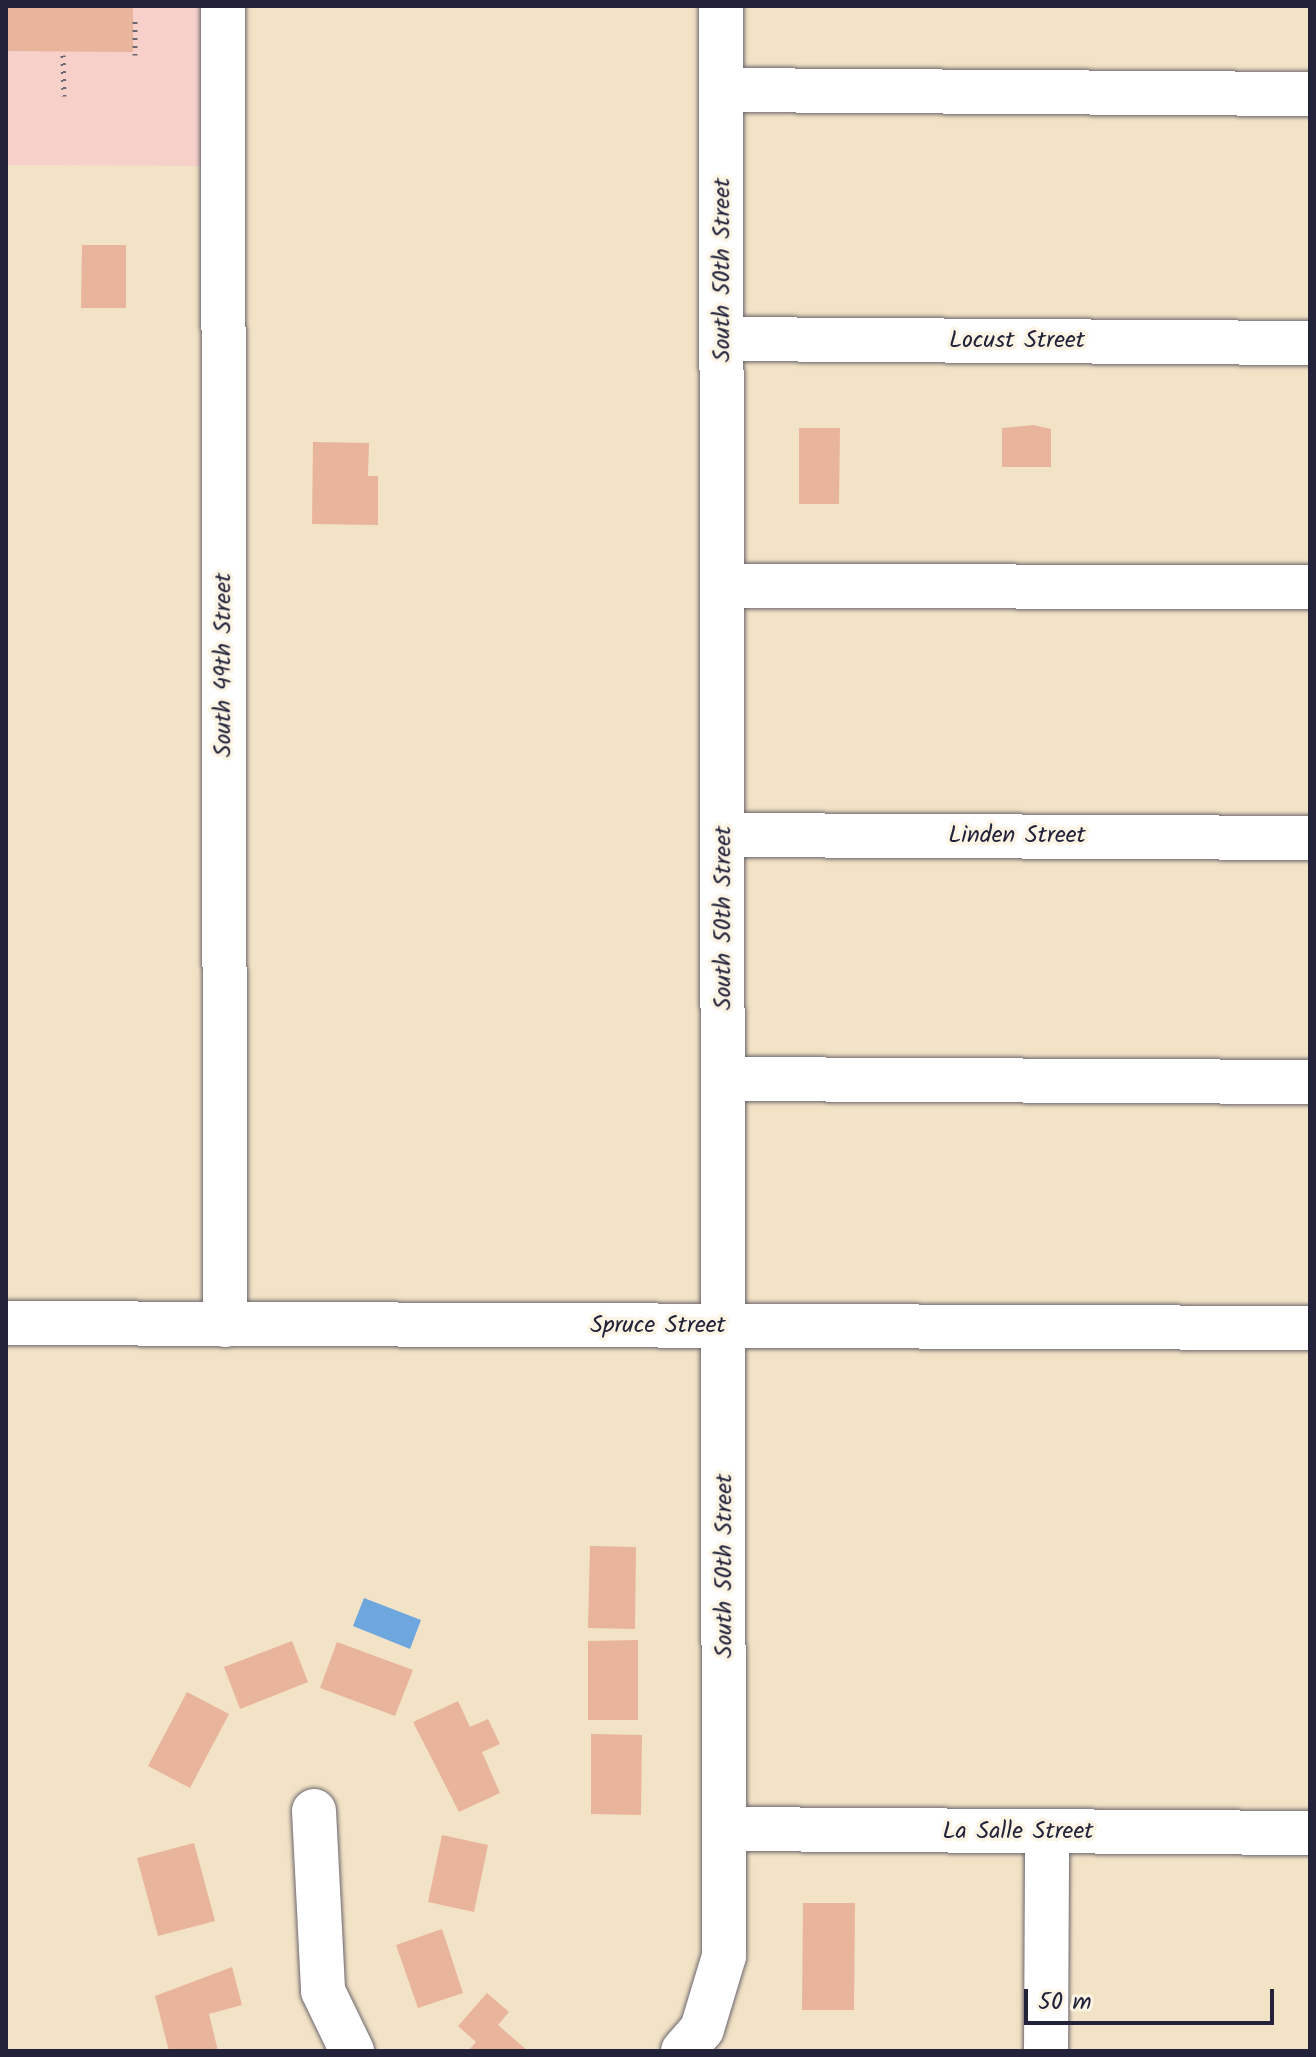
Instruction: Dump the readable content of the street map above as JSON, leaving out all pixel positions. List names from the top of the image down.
{
  "streets": {
    "street": [
      "South 50th Street",
      "Locust Street",
      "South 49th Street",
      "Linden Street",
      "Spruce Street",
      "La Salle Street"
    ]
  },
  "crossings": [
    ["South 50th Street", "Locust Street"],
    ["South 50th Street", "Linden Street"],
    ["South 50th Street", "Spruce Street"],
    ["South 50th Street", "La Salle Street"],
    ["South 49th Street", "Spruce Street"]
  ],
  "scale_bar": "50 m"
}
